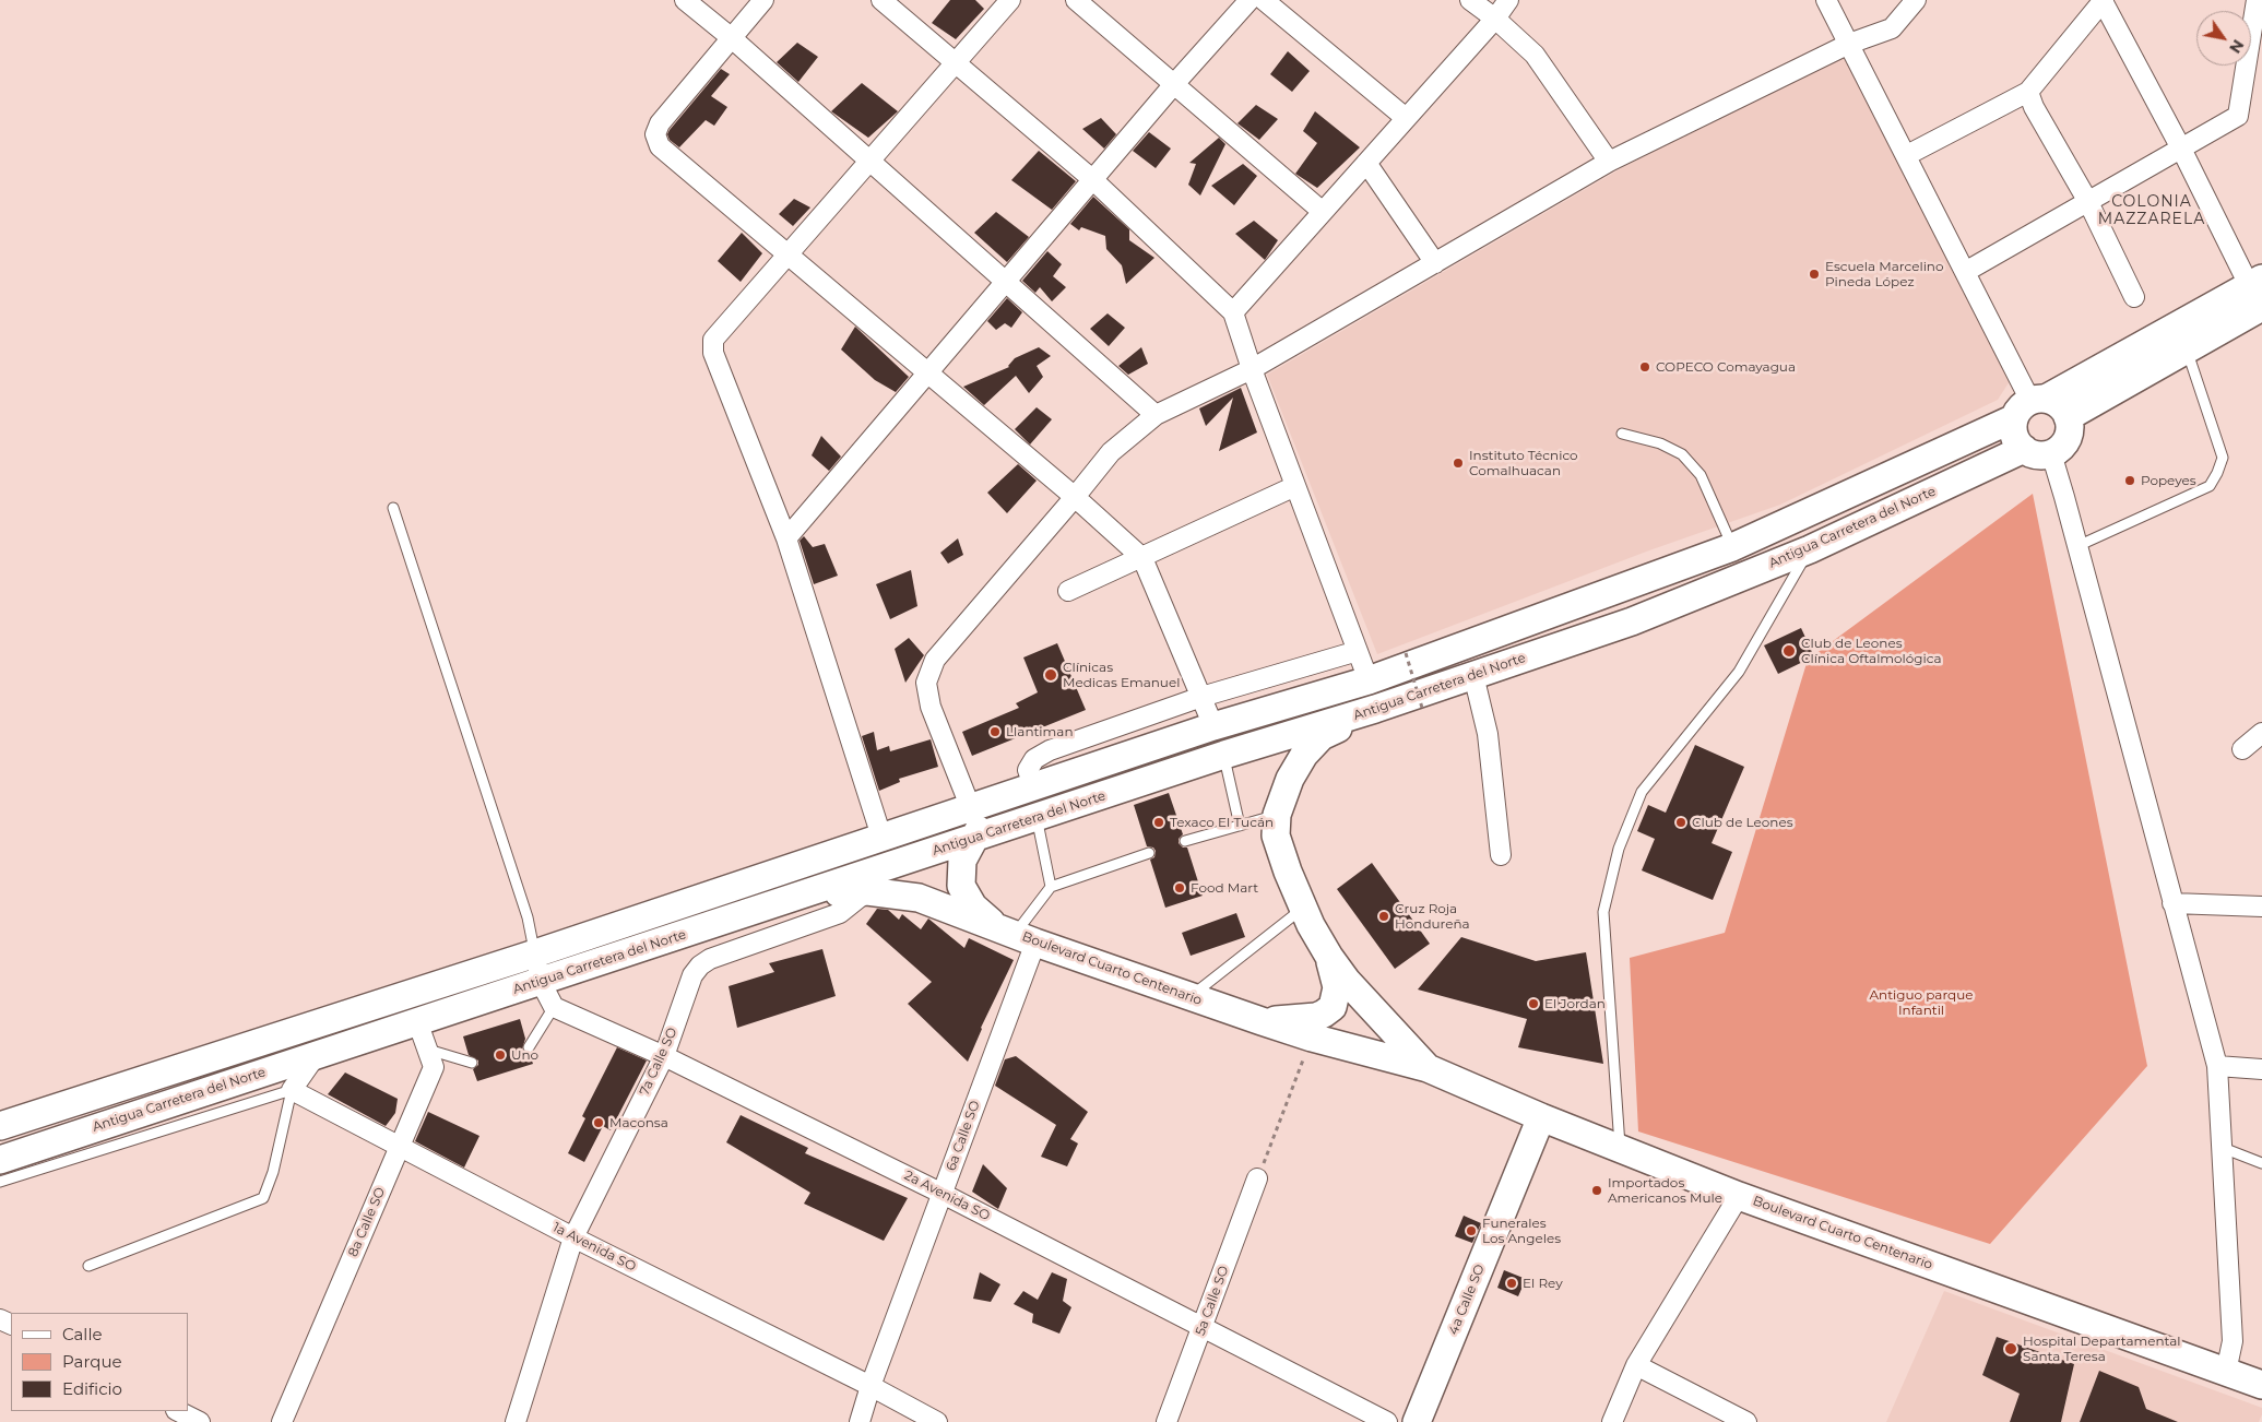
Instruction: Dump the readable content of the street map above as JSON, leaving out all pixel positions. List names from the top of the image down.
{
  "streets": {
    "main road": ["Antigua Carretera del Norte", "Boulevard Cuarto Centenario", "4a Calle SO"],
    "street": [
      "7a Calle SO",
      "6a Calle SO",
      "2a Avenida SO",
      "8a Calle SO",
      "1a Avenida SO",
      "5a Calle SO"
    ]
  },
  "crossings": [
    ["Antigua Carretera del Norte", "Boulevard Cuarto Centenario"],
    ["Antigua Carretera del Norte", "8a Calle SO"],
    ["Boulevard Cuarto Centenario", "7a Calle SO"],
    ["Boulevard Cuarto Centenario", "6a Calle SO"],
    ["Boulevard Cuarto Centenario", "4a Calle SO"],
    ["7a Calle SO", "2a Avenida SO"],
    ["7a Calle SO", "1a Avenida SO"],
    ["6a Calle SO", "2a Avenida SO"],
    ["6a Calle SO", "1a Avenida SO"],
    ["2a Avenida SO", "5a Calle SO"],
    ["8a Calle SO", "1a Avenida SO"]
  ],
  "districts": ["COLONIA MAZZARELA"],
  "parks": ["Antiguo parque Infantil"],
  "places": [
    "Escuela Marcelino Pineda López",
    "COPECO Comayagua",
    "Instituto Técnico Comalhuacan",
    "Popeyes",
    "Club de Leones Clínica Oftalmológica",
    "Clínicas Medicas Emanuel",
    "Llantiman",
    "Texaco El Tucán",
    "Club de Leones",
    "Food Mart",
    "Cruz Roja Hondureña",
    "El Jordan",
    "Uno",
    "Maconsa",
    "Importados Americanos Mule",
    "Funerales Los Angeles",
    "El Rey",
    "Hospital Departamental Santa Teresa"
  ],
  "legend": ["Calle", "Parque", "Edificio"],
  "north": "bottom right"
}
